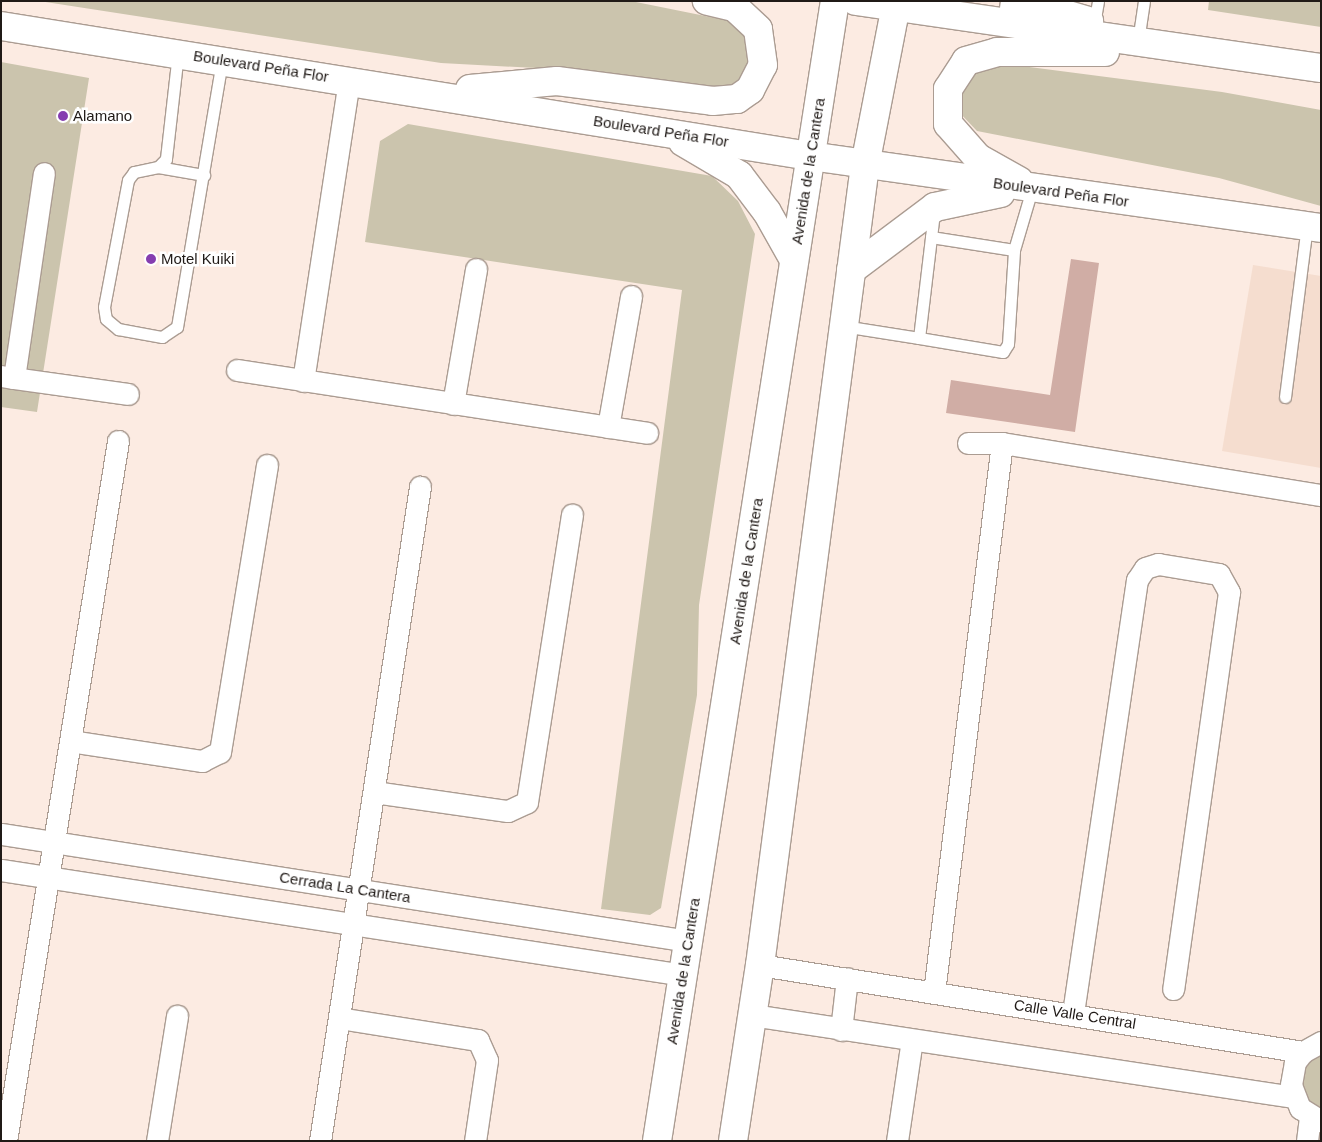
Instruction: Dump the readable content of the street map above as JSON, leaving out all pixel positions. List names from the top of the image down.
{
  "streets": {
    "main road": ["Boulevard Peña Flor", "Avenida de la Cantera"],
    "street": ["Cerrada La Cantera", "Calle Valle Central"]
  },
  "crossings": [
    ["Boulevard Peña Flor", "Avenida de la Cantera"],
    ["Avenida de la Cantera", "Cerrada La Cantera"]
  ],
  "places": ["Alamano", "Motel Kuiki"]
}
